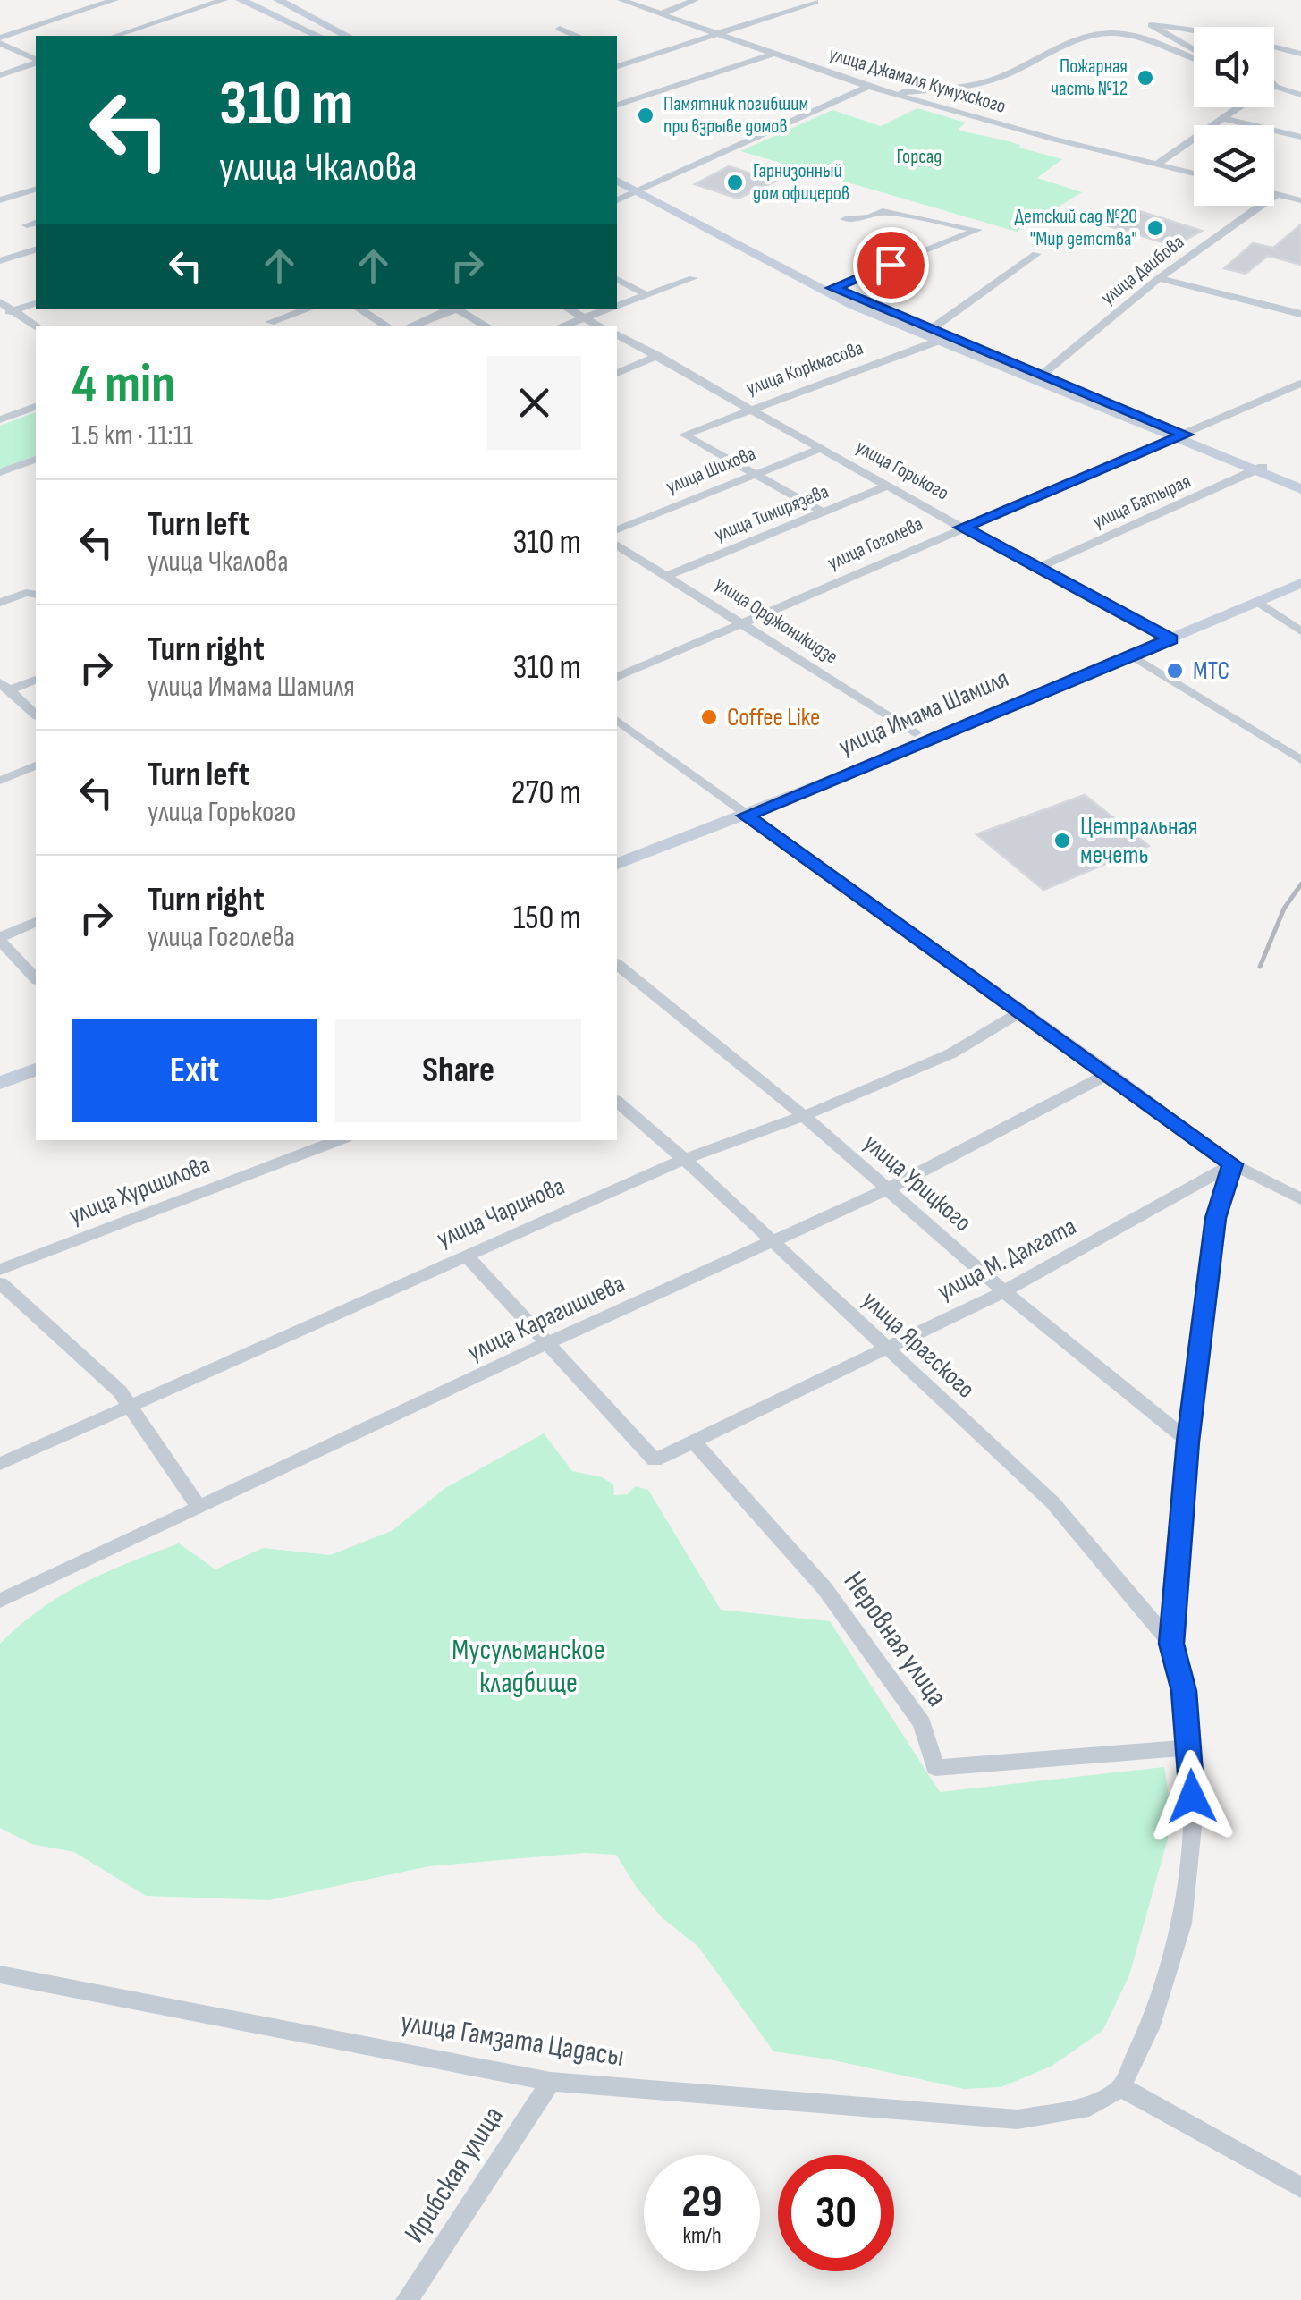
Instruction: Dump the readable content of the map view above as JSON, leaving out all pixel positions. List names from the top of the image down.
{
  "streets": {
    "main road": ["улица Имама Шамиля"],
    "street": [
      "улица Джамаля Кумухского",
      "улица Даибова",
      "улица Коркмасова",
      "улица Шихова",
      "улица Горького",
      "улица Батырая",
      "улица Тимирязева",
      "улица Гоголева",
      "улица Орджоникидзе",
      "улица Урицкого",
      "улица Хуршилова",
      "улица Чаринова",
      "улица М. Далгата",
      "улица Карагишиева",
      "улица Ярагского",
      "Неровная улица",
      "улица Гамзата Цадасы",
      "Ирибская улица"
    ]
  },
  "crossings": [
    ["улица Коркмасова", "улица Шихова"],
    ["улица Коркмасова", "улица Горького"],
    ["улица Шихова", "улица Горького"],
    ["улица Горького", "улица Батырая"],
    ["улица Горького", "улица Тимирязева"],
    ["улица Горького", "улица Гоголева"],
    ["улица Горького", "улица Имама Шамиля"],
    ["улица Тимирязева", "улица Орджоникидзе"],
    ["улица Гоголева", "улица Орджоникидзе"],
    ["улица Орджоникидзе", "улица Имама Шамиля"],
    ["улица Урицкого", "улица Чаринова"],
    ["улица Урицкого", "улица М. Далгата"],
    ["улица Урицкого", "улица Карагишиева"],
    ["улица Чаринова", "улица Ярагского"],
    ["улица М. Далгата", "улица Карагишиева"],
    ["улица М. Далгата", "улица Ярагского"],
    ["улица М. Далгата", "Неровная улица"],
    ["улица Карагишиева", "улица Ярагского"],
    ["улица Гамзата Цадасы", "Ирибская улица"]
  ],
  "parks": ["Горсад", "Мусульманское кладбище"],
  "places": [
    "Пожарная часть №12",
    "Памятник погибшим при взрыве домов",
    "Гарнизонный дом офицеров",
    "Детский сад №20 \"Мир детства\"",
    "МТС",
    "Coffee Like",
    "Центральная мечеть"
  ],
  "page": {
    "turn": ["310 m", "улица Чкалова"],
    "heading": ["4 min", "1.5 km · 11:11"],
    "list": [
      {
        "name": "Turn left",
        "note": "улица Чкалова",
        "value": "310 m"
      },
      {
        "name": "Turn right",
        "note": "улица Имама Шамиля",
        "value": "310 m"
      },
      {
        "name": "Turn left",
        "note": "улица Горького",
        "value": "270 m"
      },
      {
        "name": "Turn right",
        "note": "улица Гоголева",
        "value": "150 m"
      }
    ],
    "buttons": ["Exit", "Share"],
    "speed": "29 km/h",
    "limit": "30"
  }
}
